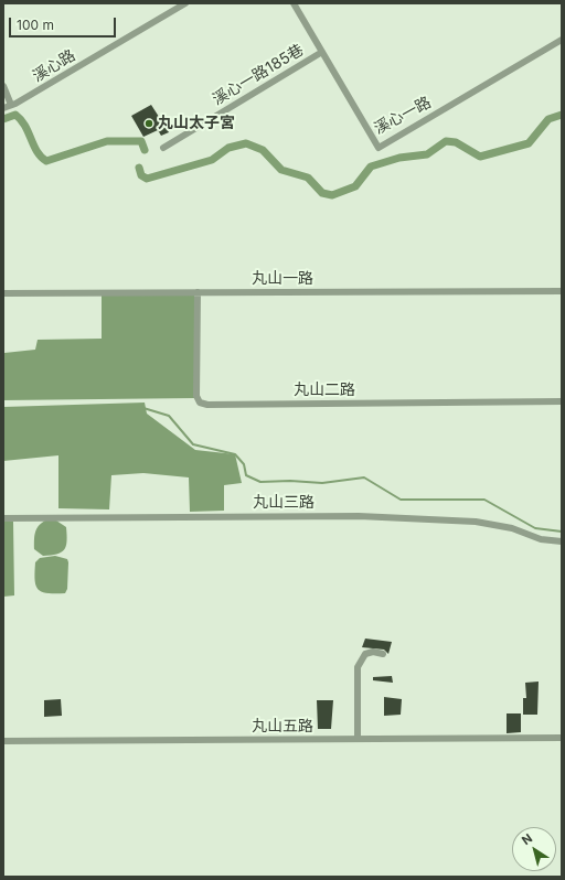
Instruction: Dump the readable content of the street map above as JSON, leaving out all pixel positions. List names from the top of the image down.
{
  "streets": {
    "street": [
      "溪心路",
      "溪心一路185巷",
      "溪心一路",
      "丸山一路",
      "丸山二路",
      "丸山三路",
      "丸山五路"
    ]
  },
  "crossings": [
    ["溪心一路185巷", "溪心一路"],
    ["丸山一路", "丸山二路"]
  ],
  "places": ["丸山太子宮"],
  "scale_bar": "100 m",
  "north": "top left"
}
